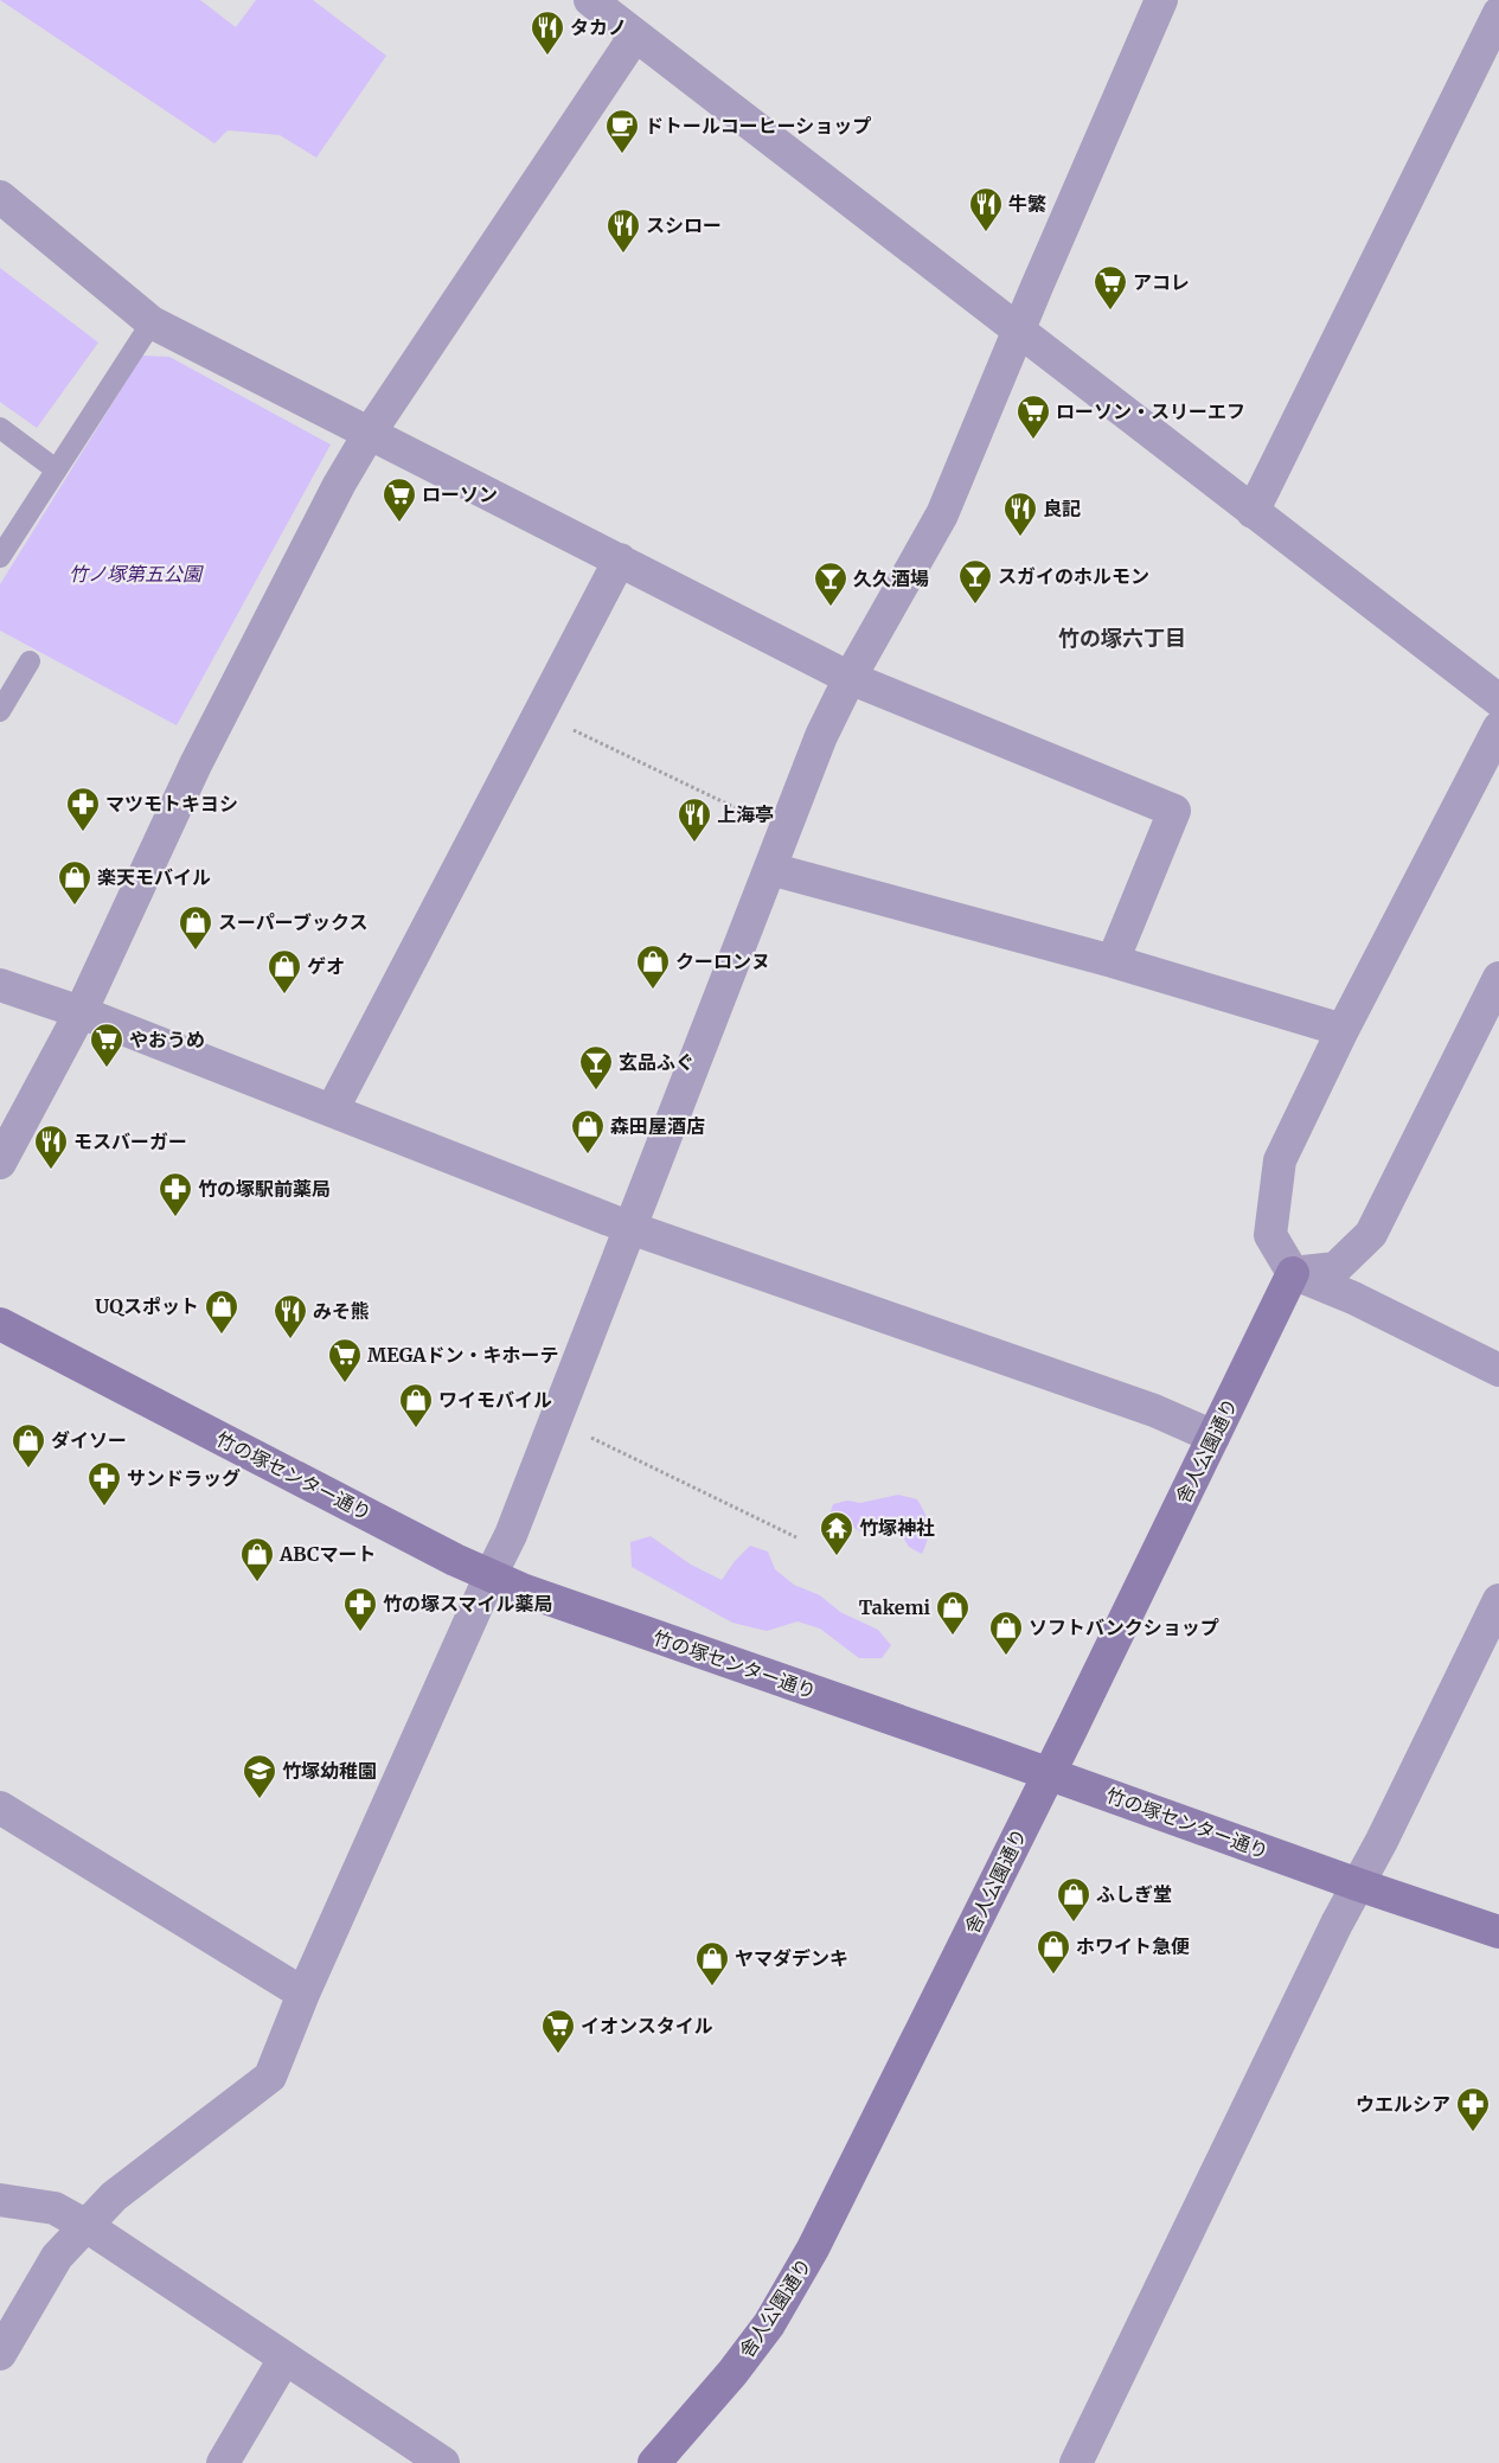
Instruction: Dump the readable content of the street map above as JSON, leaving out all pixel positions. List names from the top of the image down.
{
  "streets": {
    "street": ["舎人公園通り", "竹の塚センター通り"]
  },
  "crossings": [
    ["舎人公園通り", "竹の塚センター通り"]
  ],
  "districts": ["竹の塚六丁目"],
  "parks": ["竹ノ塚第五公園"],
  "places": {
    "restaurant": [
      "タカノ",
      "牛繁",
      "スシロー",
      "良記",
      "上海亭",
      "モスバーガー",
      "みそ熊"
    ],
    "cafe": ["ドトールコーヒーショップ"],
    "supermarket": [
      "アコレ",
      "ローソン・スリーエフ",
      "ローソン",
      "やおうめ",
      "MEGAドン・キホーテ",
      "イオンスタイル"
    ],
    "bar": ["スガイのホルモン", "久久酒場", "玄品ふぐ"],
    "pharmacy": [
      "マツモトキヨシ",
      "竹の塚駅前薬局",
      "サンドラッグ",
      "竹の塚スマイル薬局",
      "ウエルシア"
    ],
    "shop": [
      "楽天モバイル",
      "スーパーブックス",
      "クーロンヌ",
      "ゲオ",
      "森田屋酒店",
      "UQスポット",
      "ワイモバイル",
      "ダイソー",
      "ABCマート",
      "Takemi",
      "ソフトバンクショップ",
      "ふしぎ堂",
      "ホワイト急便",
      "ヤマダデンキ"
    ],
    "temple": ["竹塚神社"],
    "school or university": ["竹塚幼稚園"]
  }
}
